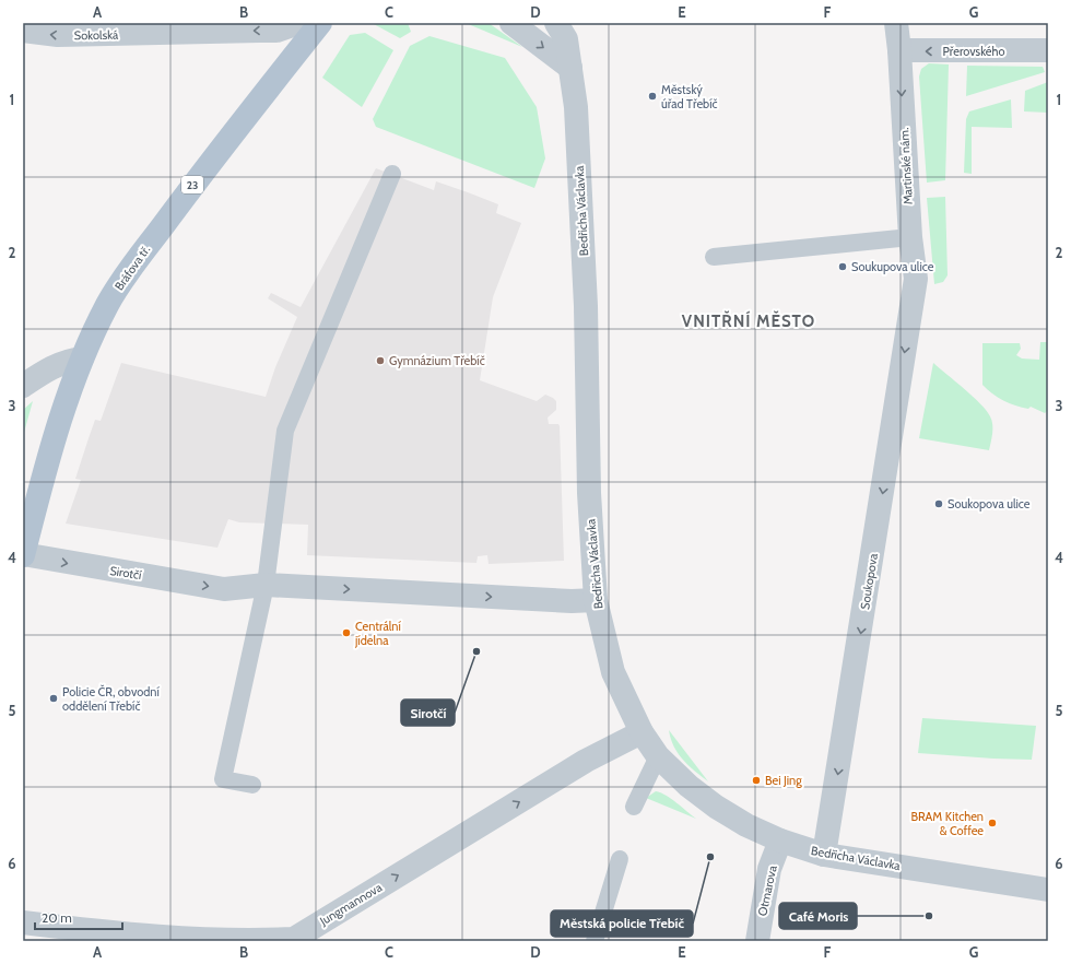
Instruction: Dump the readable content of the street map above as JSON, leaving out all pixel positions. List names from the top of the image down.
{
  "streets": {
    "main road": ["23", "Bráfova tř."],
    "street": [
      "Sokolská",
      "Přerovského",
      "Martinské nám.",
      "Bedřicha Václavka",
      "Sirotčí",
      "Soukopova",
      "Otmarova",
      "Jungmannova"
    ]
  },
  "crossings": [
    ["Přerovského", "Martinské nám."],
    ["Martinské nám.", "Soukopova"],
    ["Bedřicha Václavka", "Sirotčí"],
    ["Bedřicha Václavka", "Soukopova"],
    ["Bedřicha Václavka", "Otmarova"],
    ["Bedřicha Václavka", "Jungmannova"],
    ["Bráfova tř.", "Sirotčí"]
  ],
  "one_way": [
    "Sokolská",
    "Přerovského",
    "Martinské nám.",
    "Sirotčí",
    "Soukopova",
    "Jungmannova"
  ],
  "districts": ["VNITŘNÍ MĚSTO"],
  "places": [
    "Městský úřad Třebíč",
    "Soukupova ulice",
    "Gymnázium Třebíč",
    "Soukopova ulice",
    "Centrální jídelna",
    "Sirotčí",
    "Policie ČR, obvodní oddělení Třebíč",
    "Bei Jing",
    "BRAM Kitchen & Coffee",
    "Městská policie Třebíč",
    "Café Moris"
  ],
  "scale_bar": "20 m",
  "grid": {
    "columns": [
      "A",
      "B",
      "C",
      "D",
      "E",
      "F",
      "G"
    ],
    "rows": [
      "1",
      "2",
      "3",
      "4",
      "5",
      "6"
    ]
  }
}
